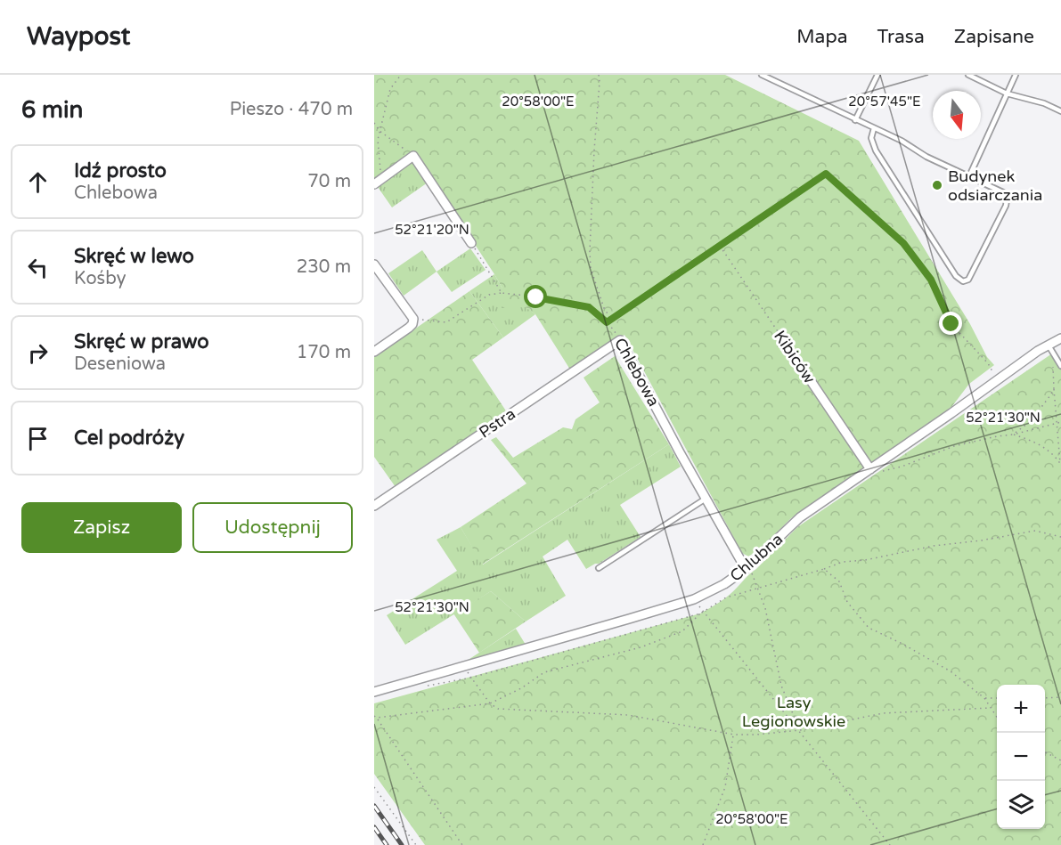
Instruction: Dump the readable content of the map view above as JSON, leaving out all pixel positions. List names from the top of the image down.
{
  "streets": {
    "street": [
      "Kibiców",
      "Chlebowa",
      "Pstra",
      "Chlubna"
    ]
  },
  "crossings": [
    ["Kibiców", "Chlubna"],
    ["Chlebowa", "Pstra"],
    ["Chlebowa", "Chlubna"]
  ],
  "parks": ["Lasy Legionowskie"],
  "places": ["Budynek odsiarczania"],
  "north": "bottom",
  "page": {
    "header": "Waypost",
    "nav": ["Mapa", "Trasa", "Zapisane"],
    "heading": ["6 min", "Pieszo · 470 m"],
    "list": [
      ["Idź prosto", "Chlebowa", "70 m"],
      ["Skręć w lewo", "Kośby", "230 m"],
      ["Skręć w prawo", "Deseniowa", "170 m"],
      "Cel podróży"
    ],
    "buttons": ["Zapisz", "Udostępnij"],
    "map_buttons": ["+", "−"]
  },
  "coordinates": [
    "20°58'00\"E",
    "20°57'45\"E",
    "52°21'20\"N",
    "52°21'30\"N"
  ]
}
